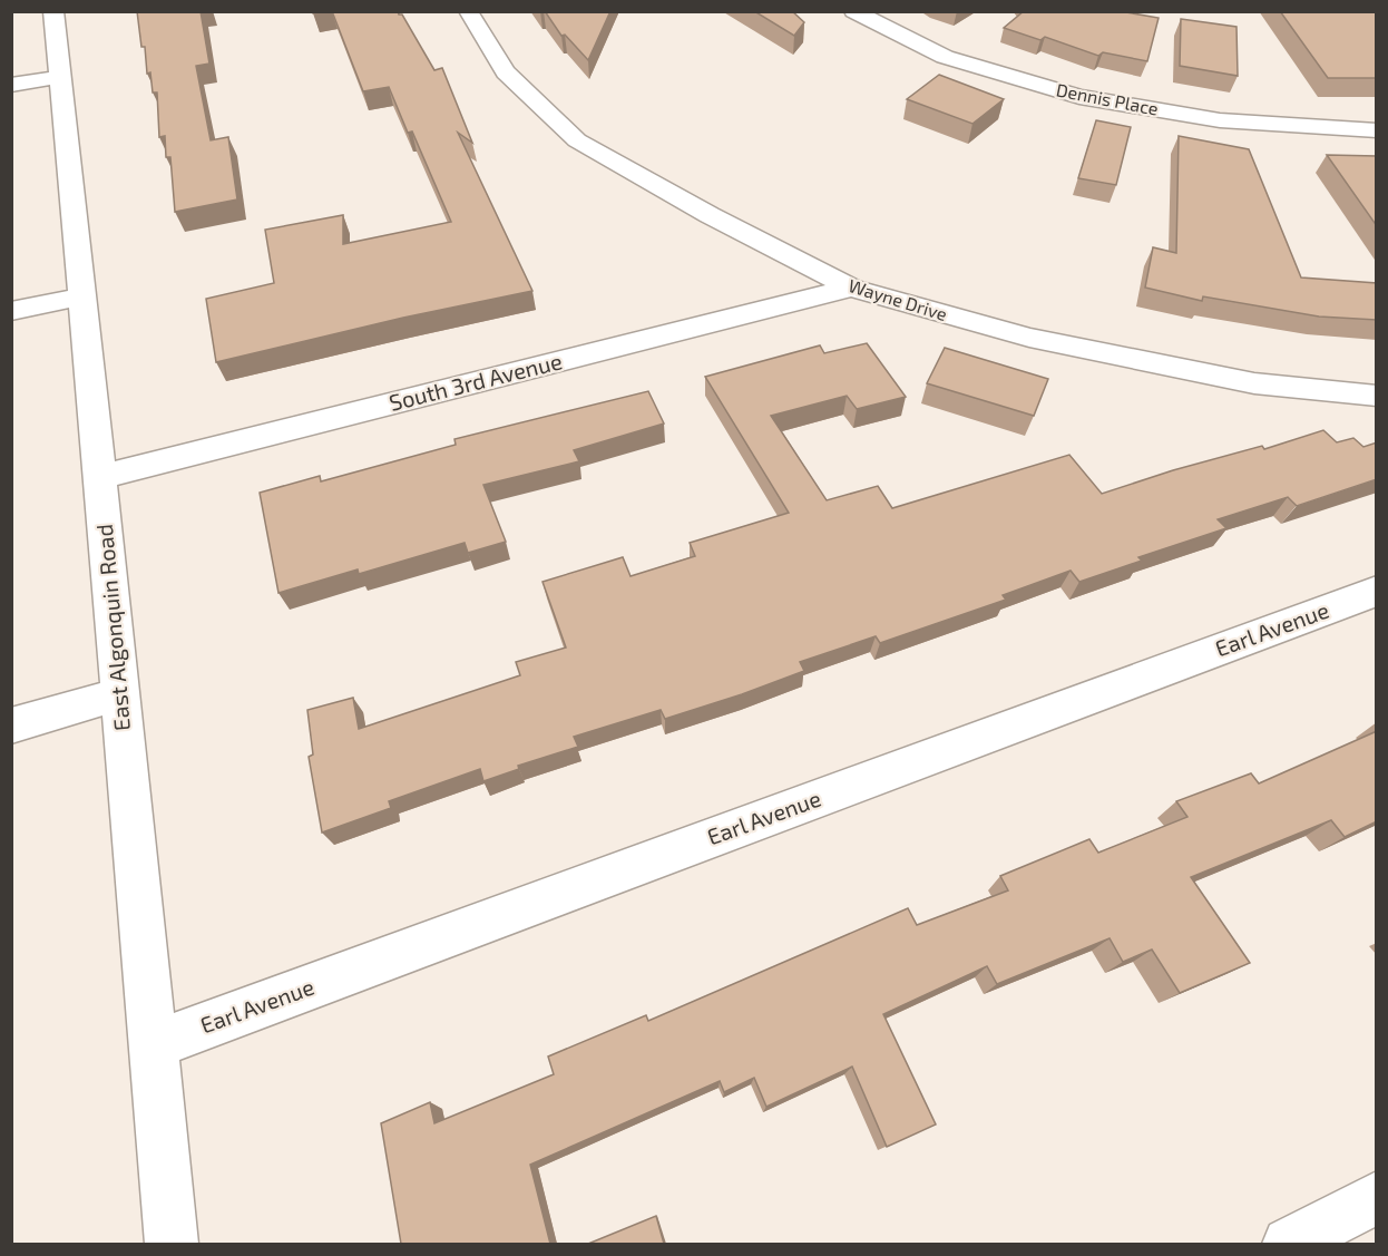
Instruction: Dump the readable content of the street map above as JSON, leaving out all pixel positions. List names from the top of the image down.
{
  "streets": {
    "street": [
      "Dennis Place",
      "Wayne Drive",
      "South 3rd Avenue",
      "East Algonquin Road",
      "Earl Avenue"
    ]
  },
  "crossings": [
    ["Wayne Drive", "South 3rd Avenue"],
    ["South 3rd Avenue", "East Algonquin Road"],
    ["East Algonquin Road", "Earl Avenue"]
  ]
}
